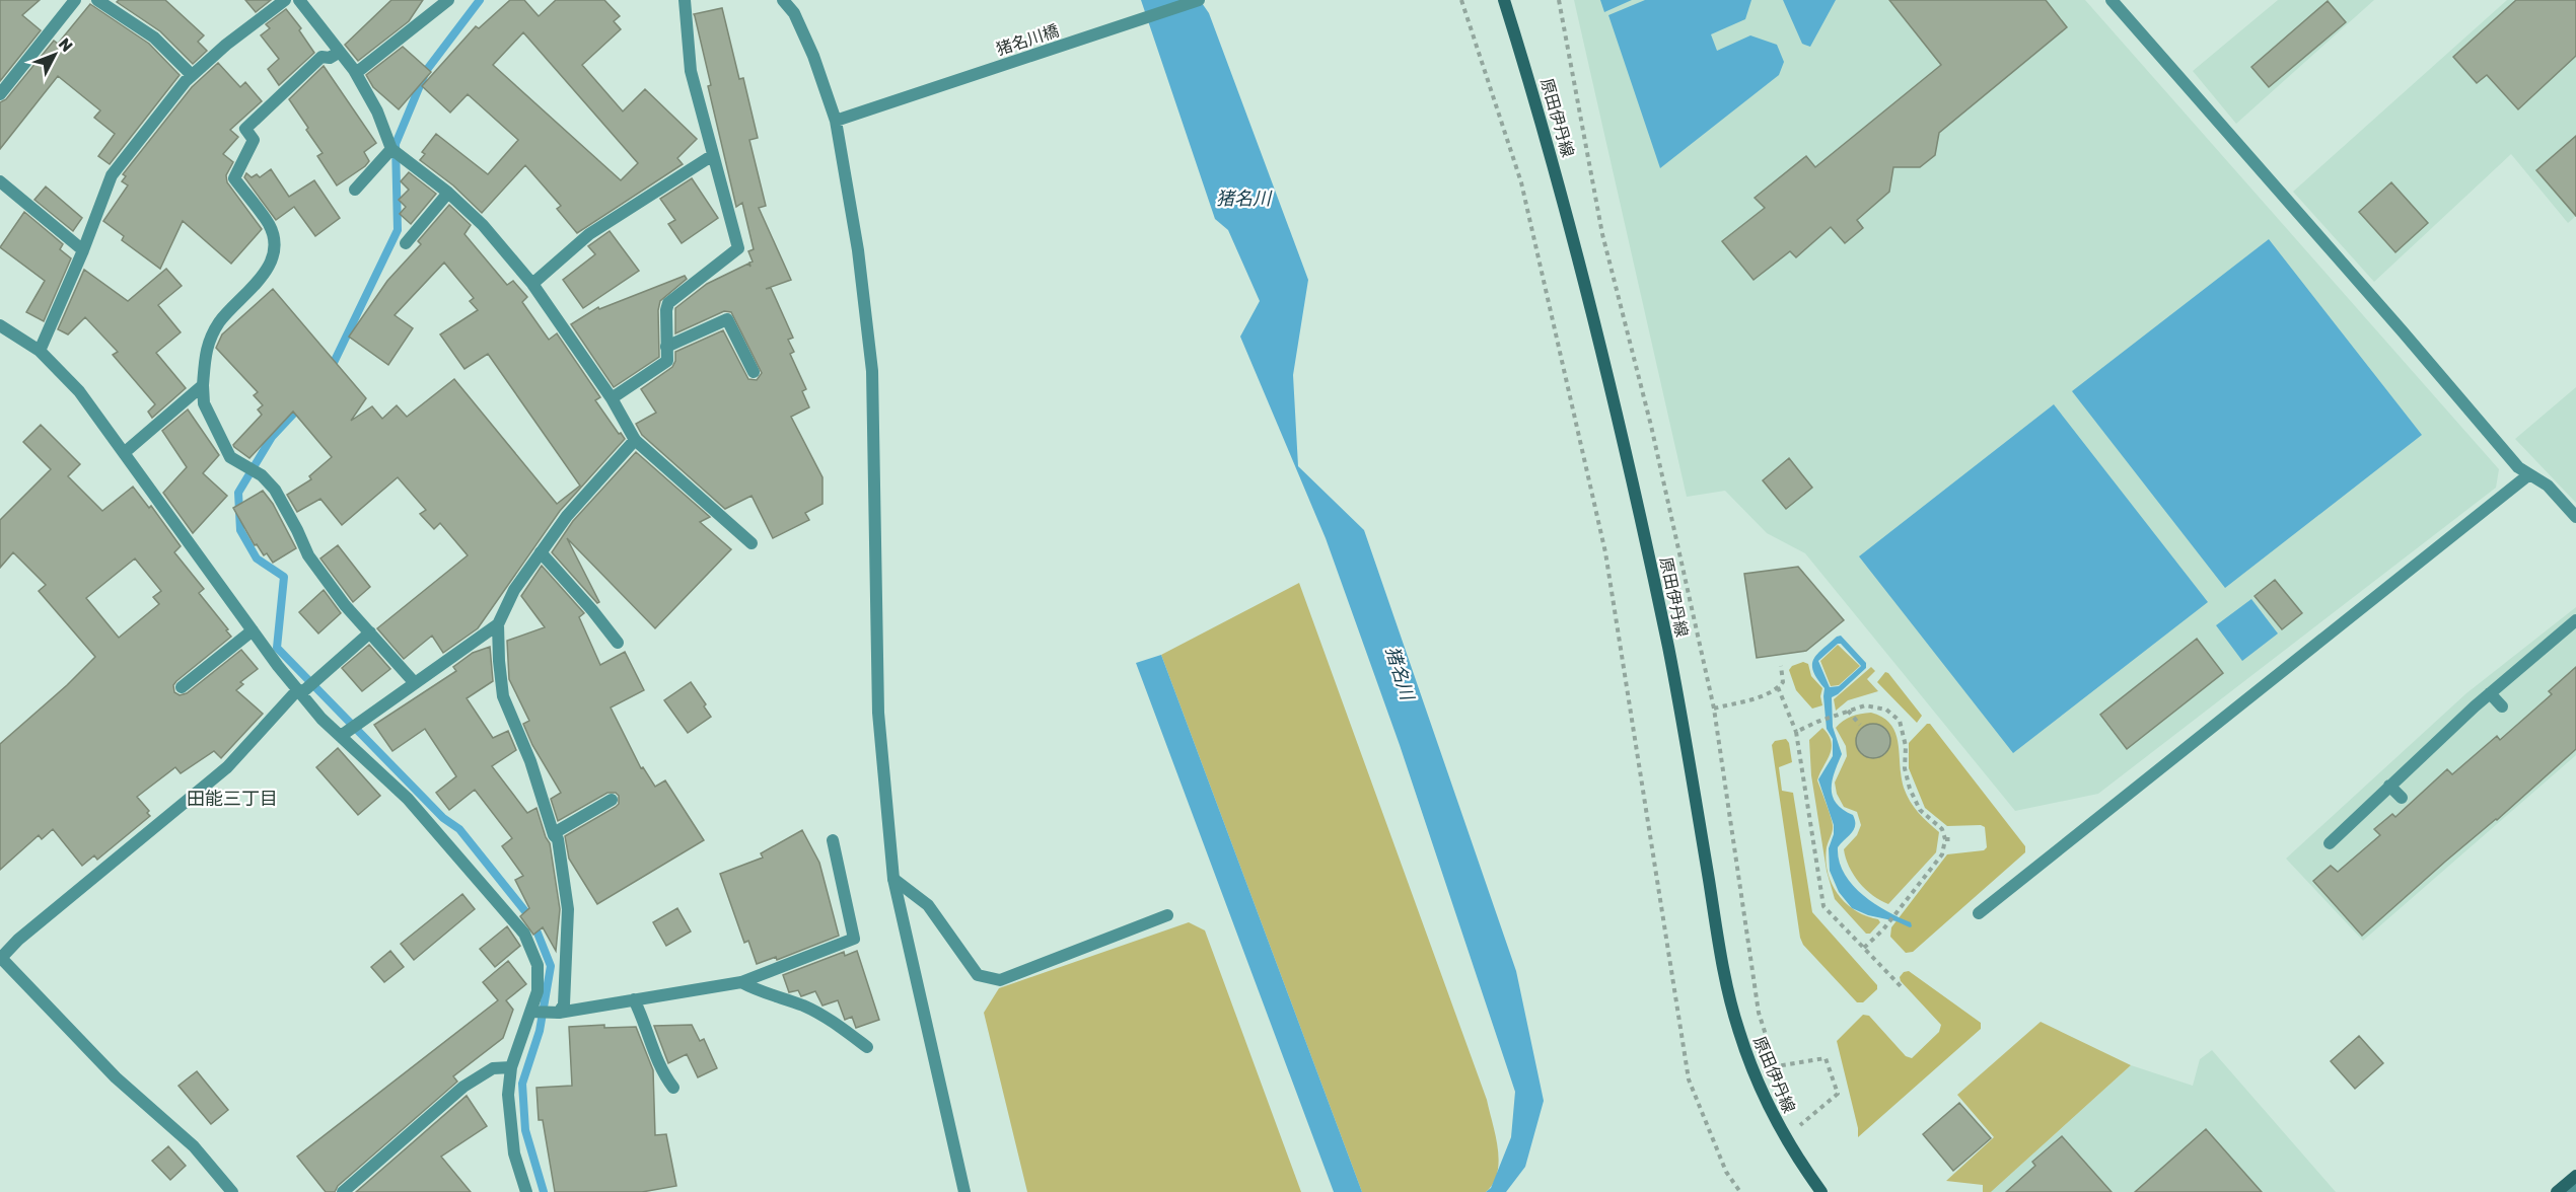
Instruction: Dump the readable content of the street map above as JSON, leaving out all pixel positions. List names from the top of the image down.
{
  "streets": {
    "street": ["猪名川橋", "原田伊丹線"]
  },
  "districts": ["田能三丁目"],
  "water": ["猪名川"],
  "north": "top right"
}
